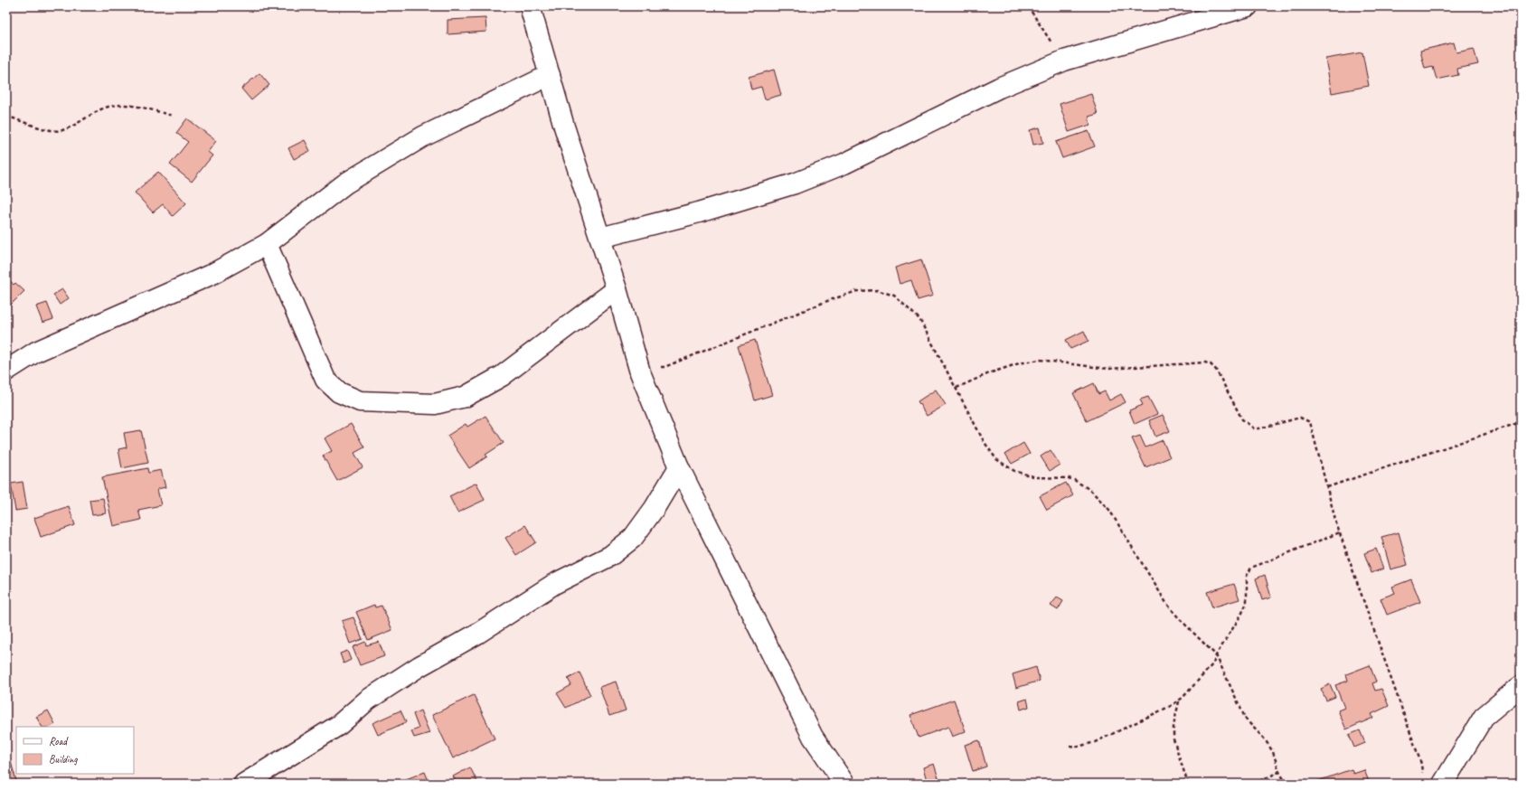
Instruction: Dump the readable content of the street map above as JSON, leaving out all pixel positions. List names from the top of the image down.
{
  "legend": ["Road", "Building"]
}
